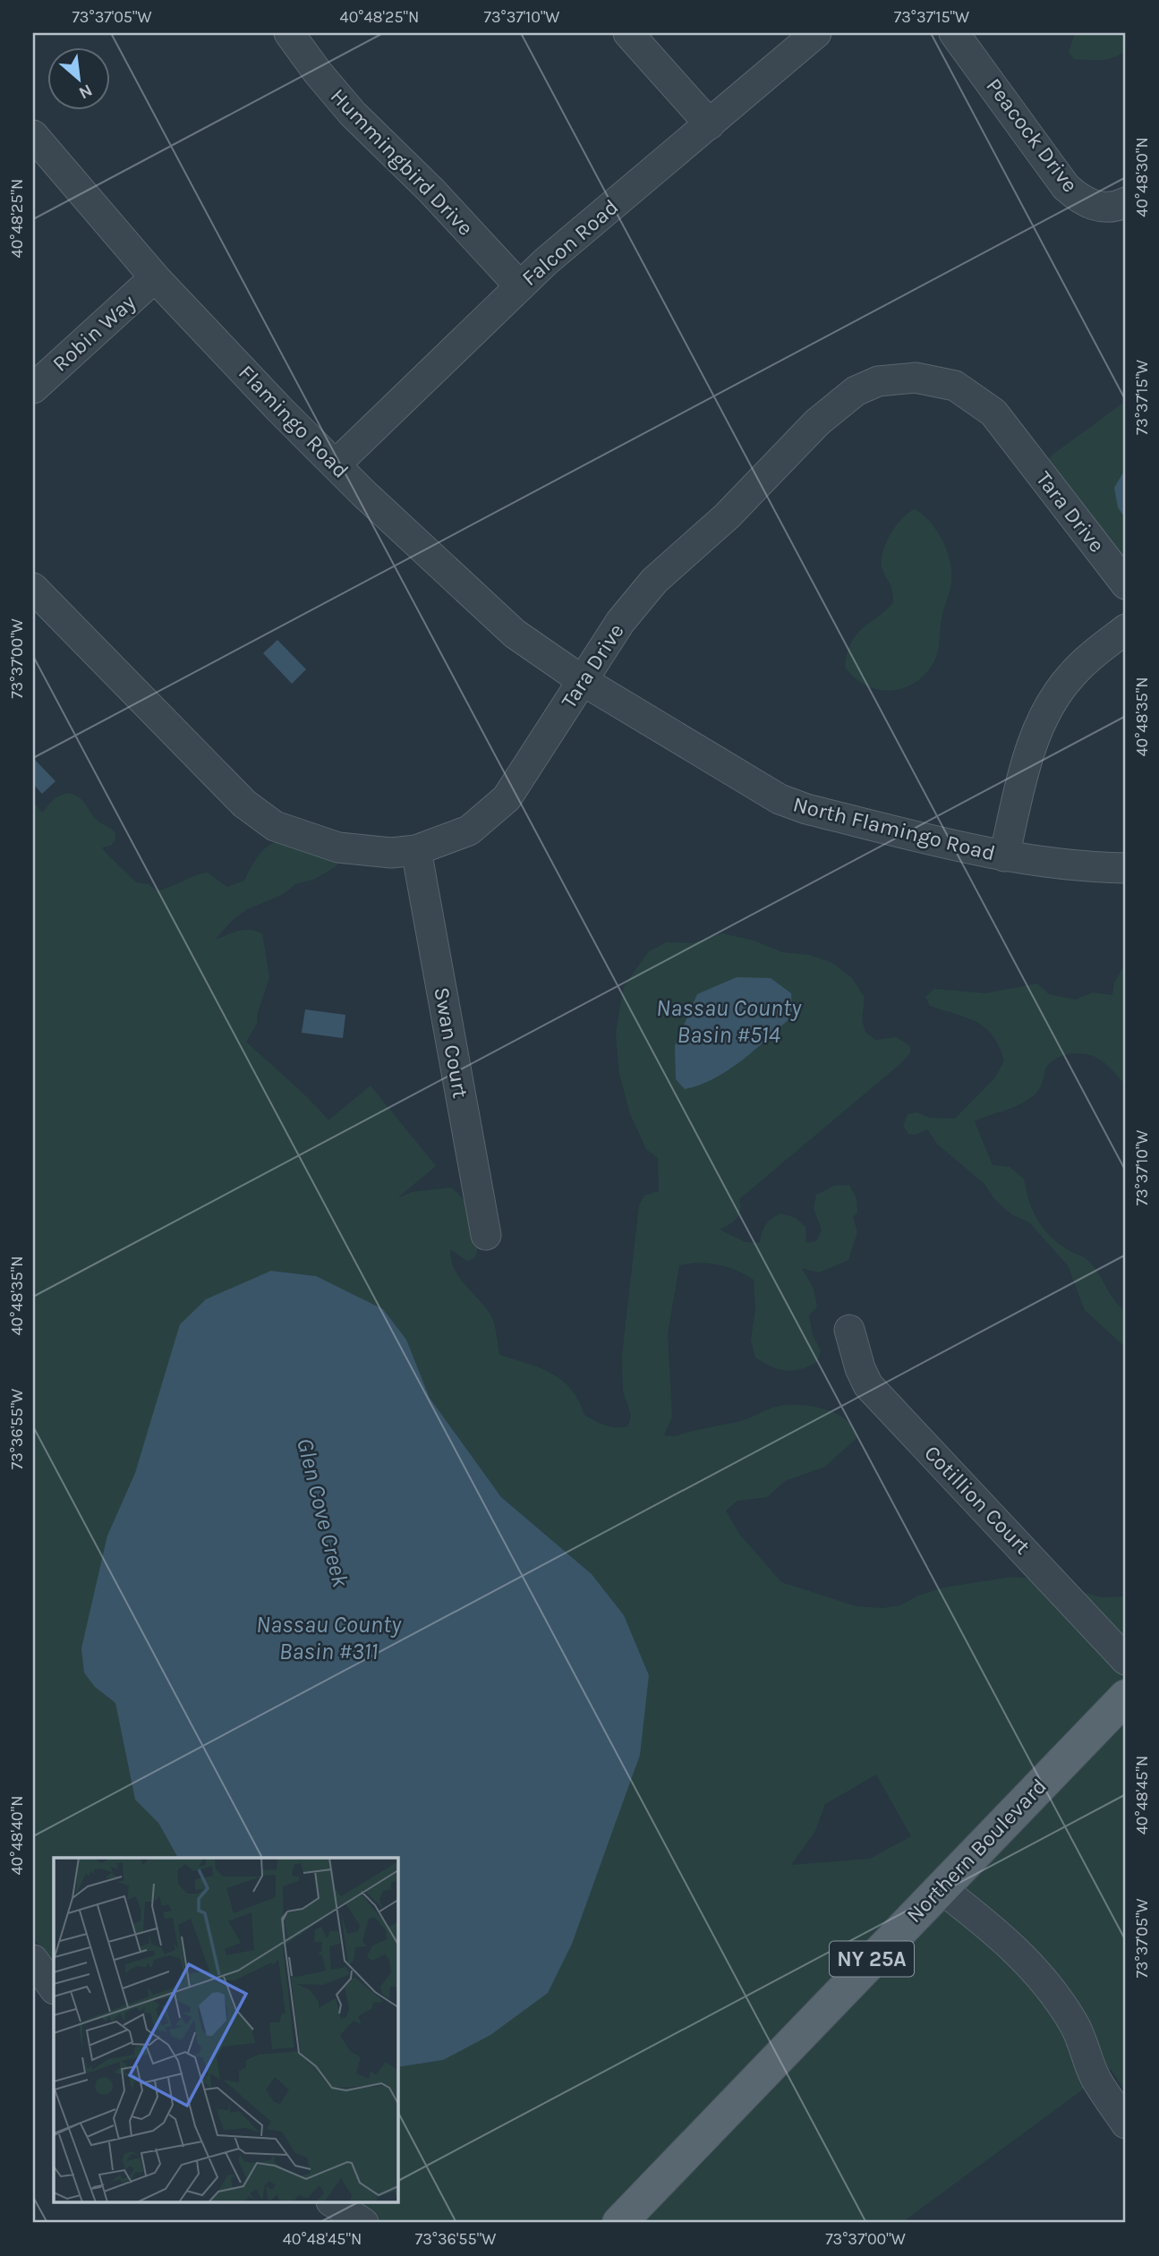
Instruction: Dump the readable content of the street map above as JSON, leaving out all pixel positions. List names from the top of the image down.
{
  "streets": {
    "main road": ["Northern Boulevard", "NY 25A"],
    "street": [
      "Peacock Drive",
      "Hummingbird Drive",
      "Falcon Road",
      "Robin Way",
      "Flamingo Road",
      "Tara Drive",
      "North Flamingo Road",
      "Swan Court",
      "Cotillion Court"
    ]
  },
  "crossings": [
    ["Hummingbird Drive", "Falcon Road"],
    ["Falcon Road", "Flamingo Road"],
    ["Robin Way", "Flamingo Road"],
    ["Flamingo Road", "Tara Drive"],
    ["Flamingo Road", "North Flamingo Road"],
    ["Tara Drive", "North Flamingo Road"],
    ["Tara Drive", "Swan Court"]
  ],
  "water": ["Nassau County Basin #514", "Glen Cove Creek", "Nassau County Basin #311"],
  "north": "bottom right",
  "coordinates": [
    "73°37'05\"W",
    "40°48'25\"N",
    "73°37'10\"W",
    "73°37'15\"W",
    "40°48'30\"N",
    "73°37'00\"W",
    "40°48'35\"N",
    "73°36'55\"W",
    "40°48'45\"N",
    "40°48'40\"N"
  ]
}
